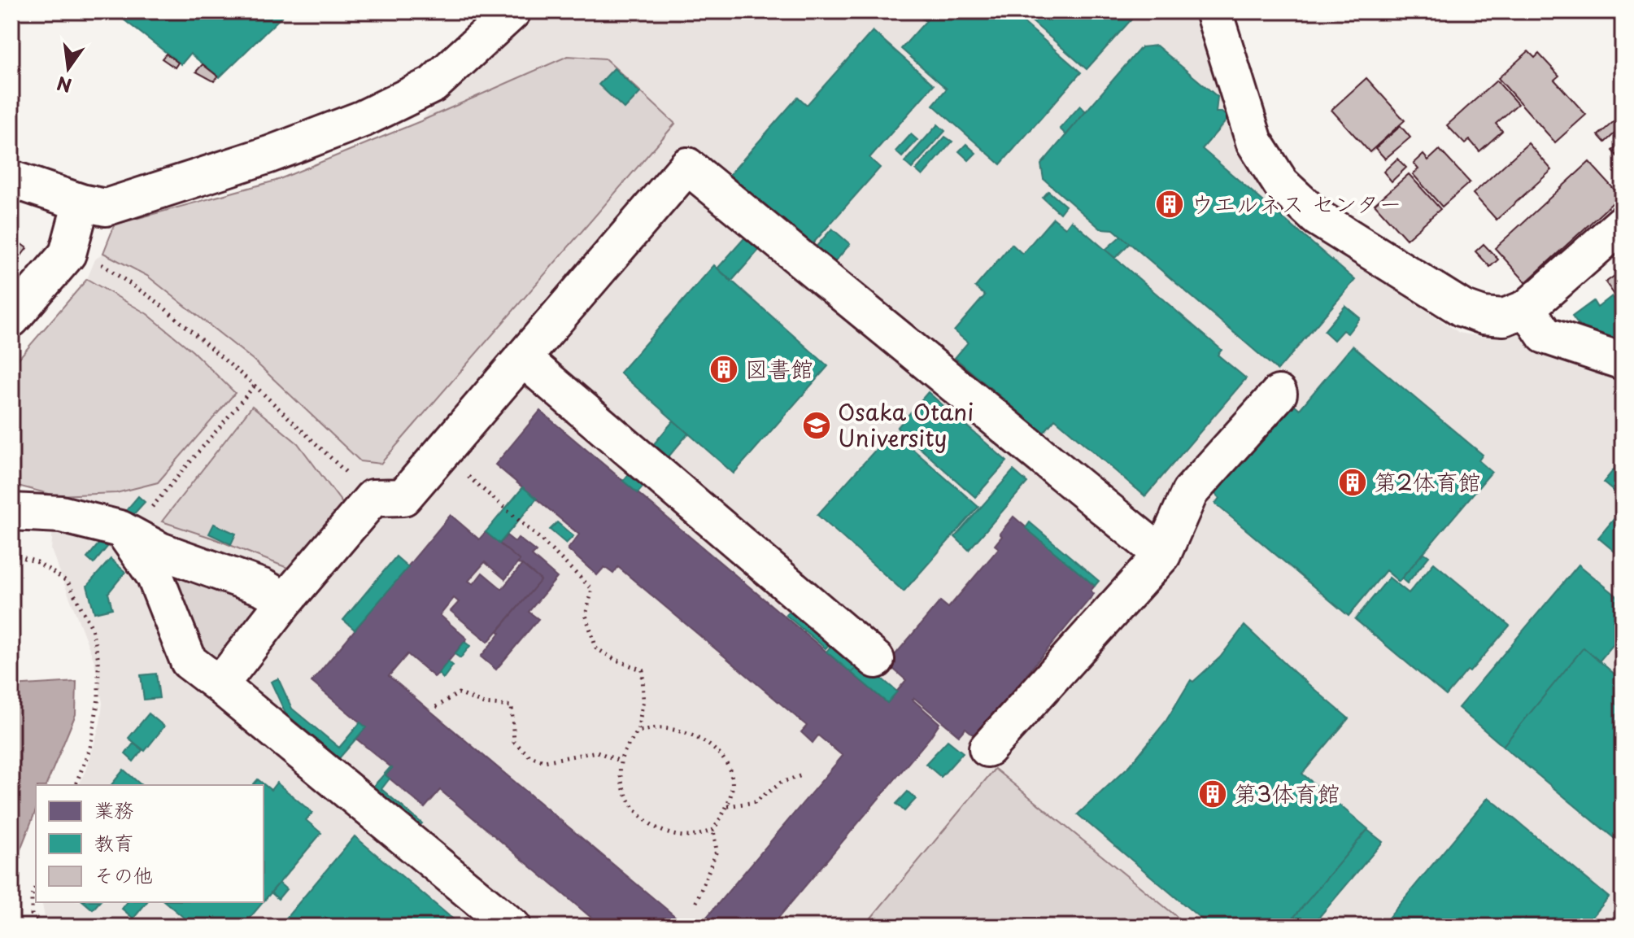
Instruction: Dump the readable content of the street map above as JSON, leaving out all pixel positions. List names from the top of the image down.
{
  "places": {
    "building": [
      "ウエルネス センター",
      "図書館",
      "第2体育館",
      "第3体育館"
    ],
    "school or university": ["Osaka Otani University"]
  },
  "legend": ["業務", "教育", "その他"],
  "north": "bottom"
}
